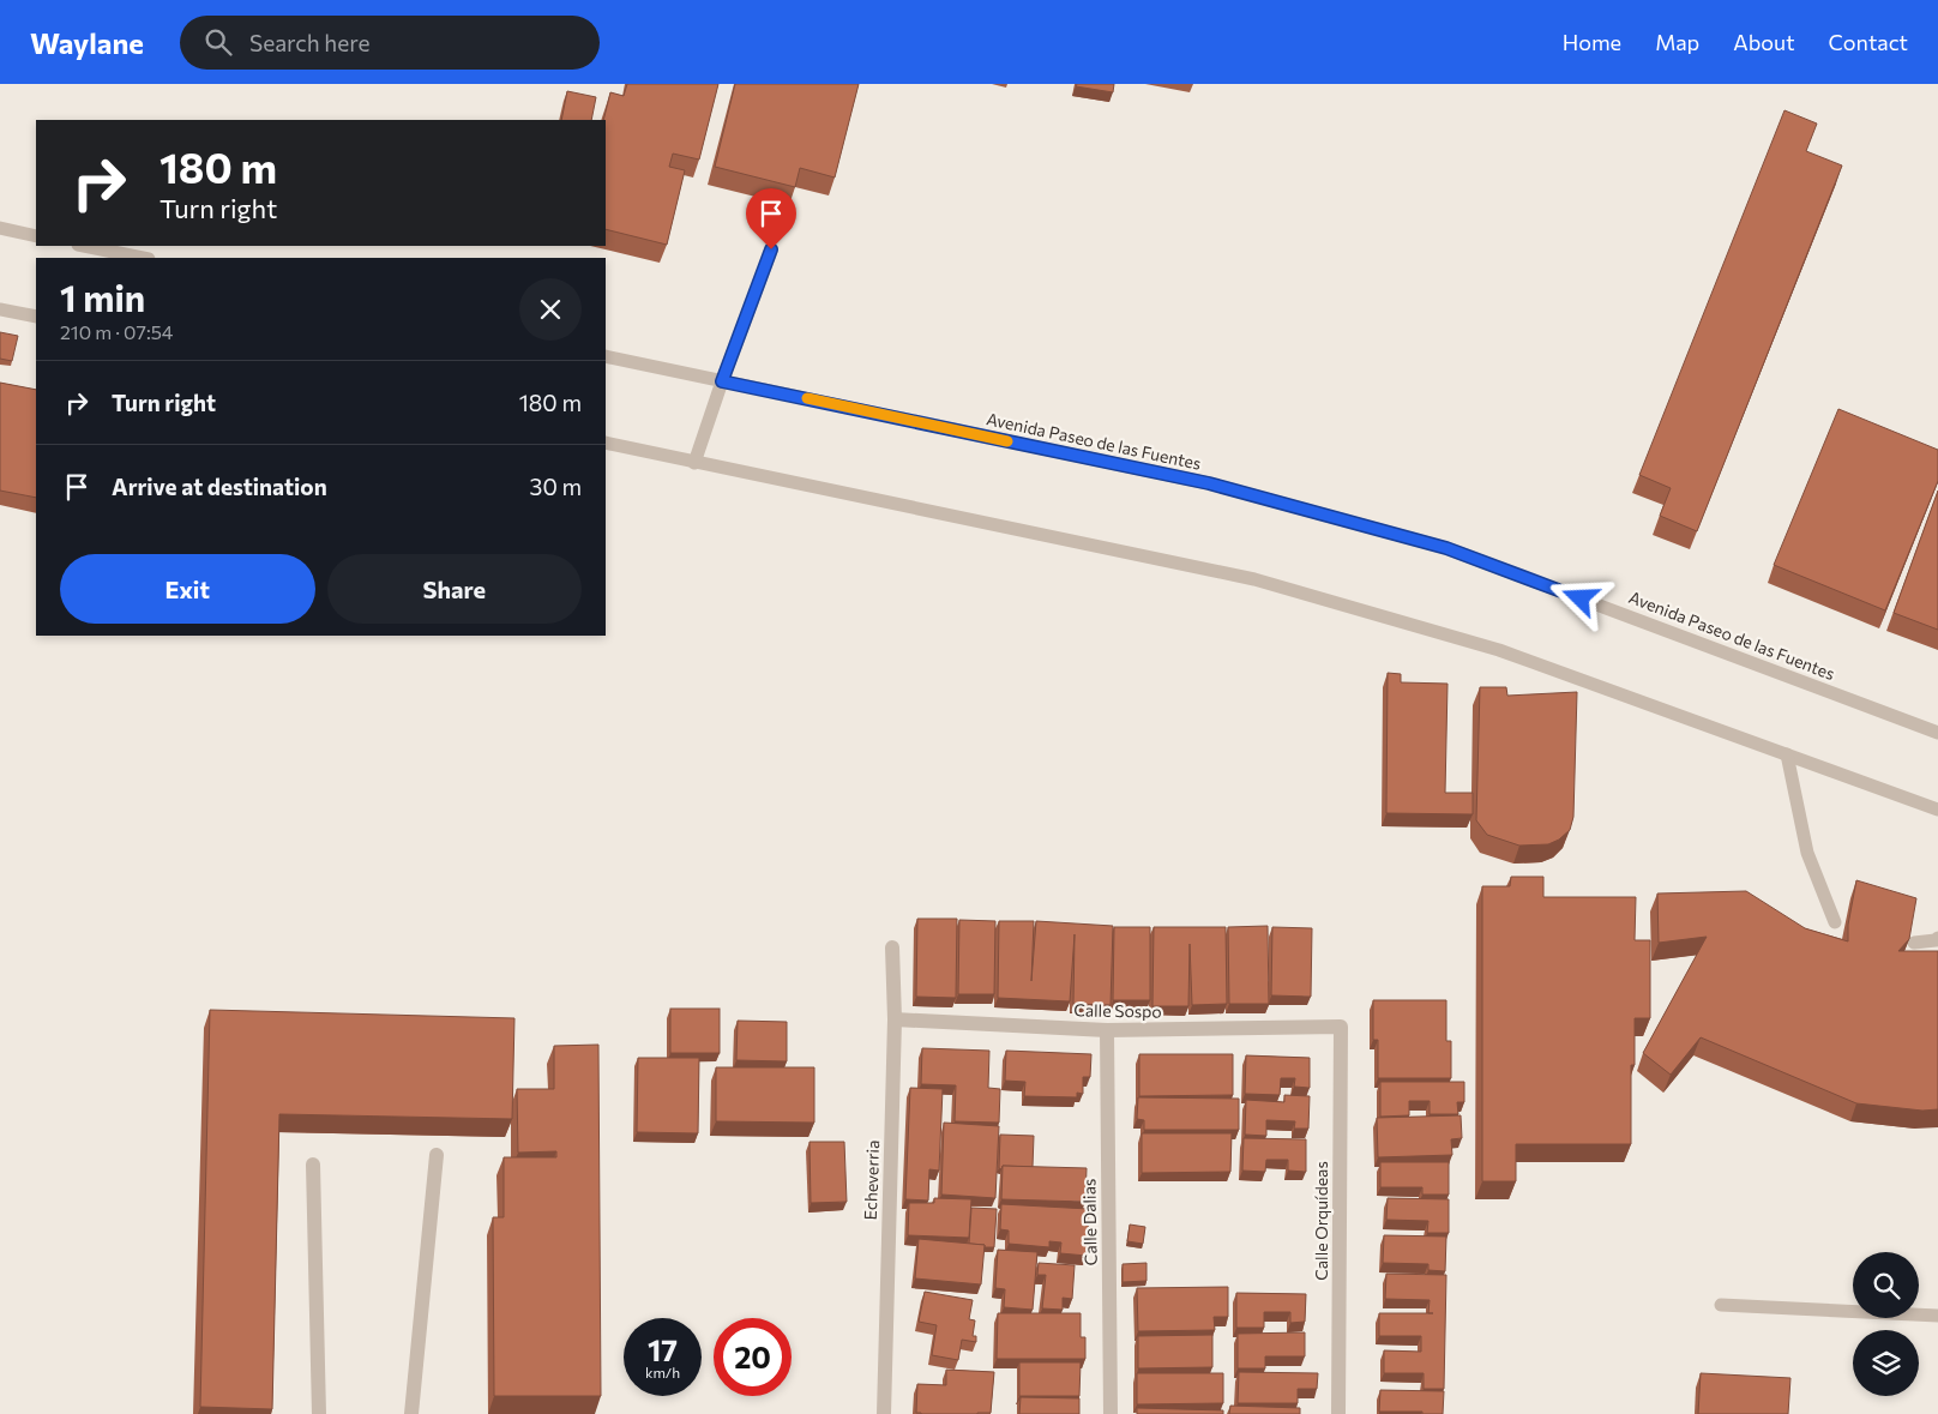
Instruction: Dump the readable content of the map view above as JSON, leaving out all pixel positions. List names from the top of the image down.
{
  "streets": {
    "street": [
      "Calle Sospo",
      "Echeverria",
      "Calle Orquídeas",
      "Calle Dalias"
    ],
    "lane": ["Avenida Paseo de las Fuentes"]
  },
  "crossings": [
    ["Calle Sospo", "Echeverria"],
    ["Calle Sospo", "Calle Orquídeas"],
    ["Calle Sospo", "Calle Dalias"]
  ],
  "page": {
    "header": "Waylane",
    "search": "Search here",
    "nav": [
      "Home",
      "Map",
      "About",
      "Contact"
    ],
    "turn": ["180 m", "Turn right"],
    "heading": ["1 min", "210 m · 07:54"],
    "list": [
      {
        "name": "Turn right",
        "value": "180 m"
      },
      {
        "name": "Arrive at destination",
        "value": "30 m"
      }
    ],
    "buttons": ["Exit", "Share"],
    "speed": "17 km/h",
    "limit": "20"
  }
}
